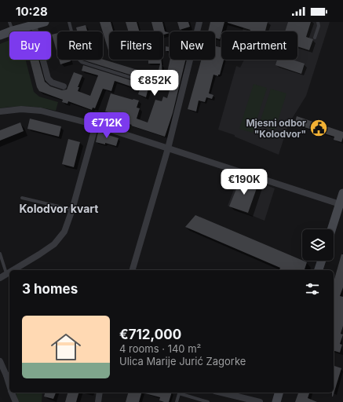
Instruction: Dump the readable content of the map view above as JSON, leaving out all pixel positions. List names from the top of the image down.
{
  "districts": ["Kolodvor kvart"],
  "places": {
    "public building": ["Mjesni odbor \"Kolodvor\""]
  },
  "page": {
    "status": "10:28",
    "chip": [
      "Buy",
      "Rent",
      "Filters",
      "New",
      "Apartment"
    ],
    "price": ["€852K", "€712K", "€190K"],
    "heading": "3 homes",
    "list": [
      {
        "name": "€712,000",
        "note": "4 rooms · 140 m² · Ulica Marije Jurić Zagorke"
      }
    ]
  }
}
